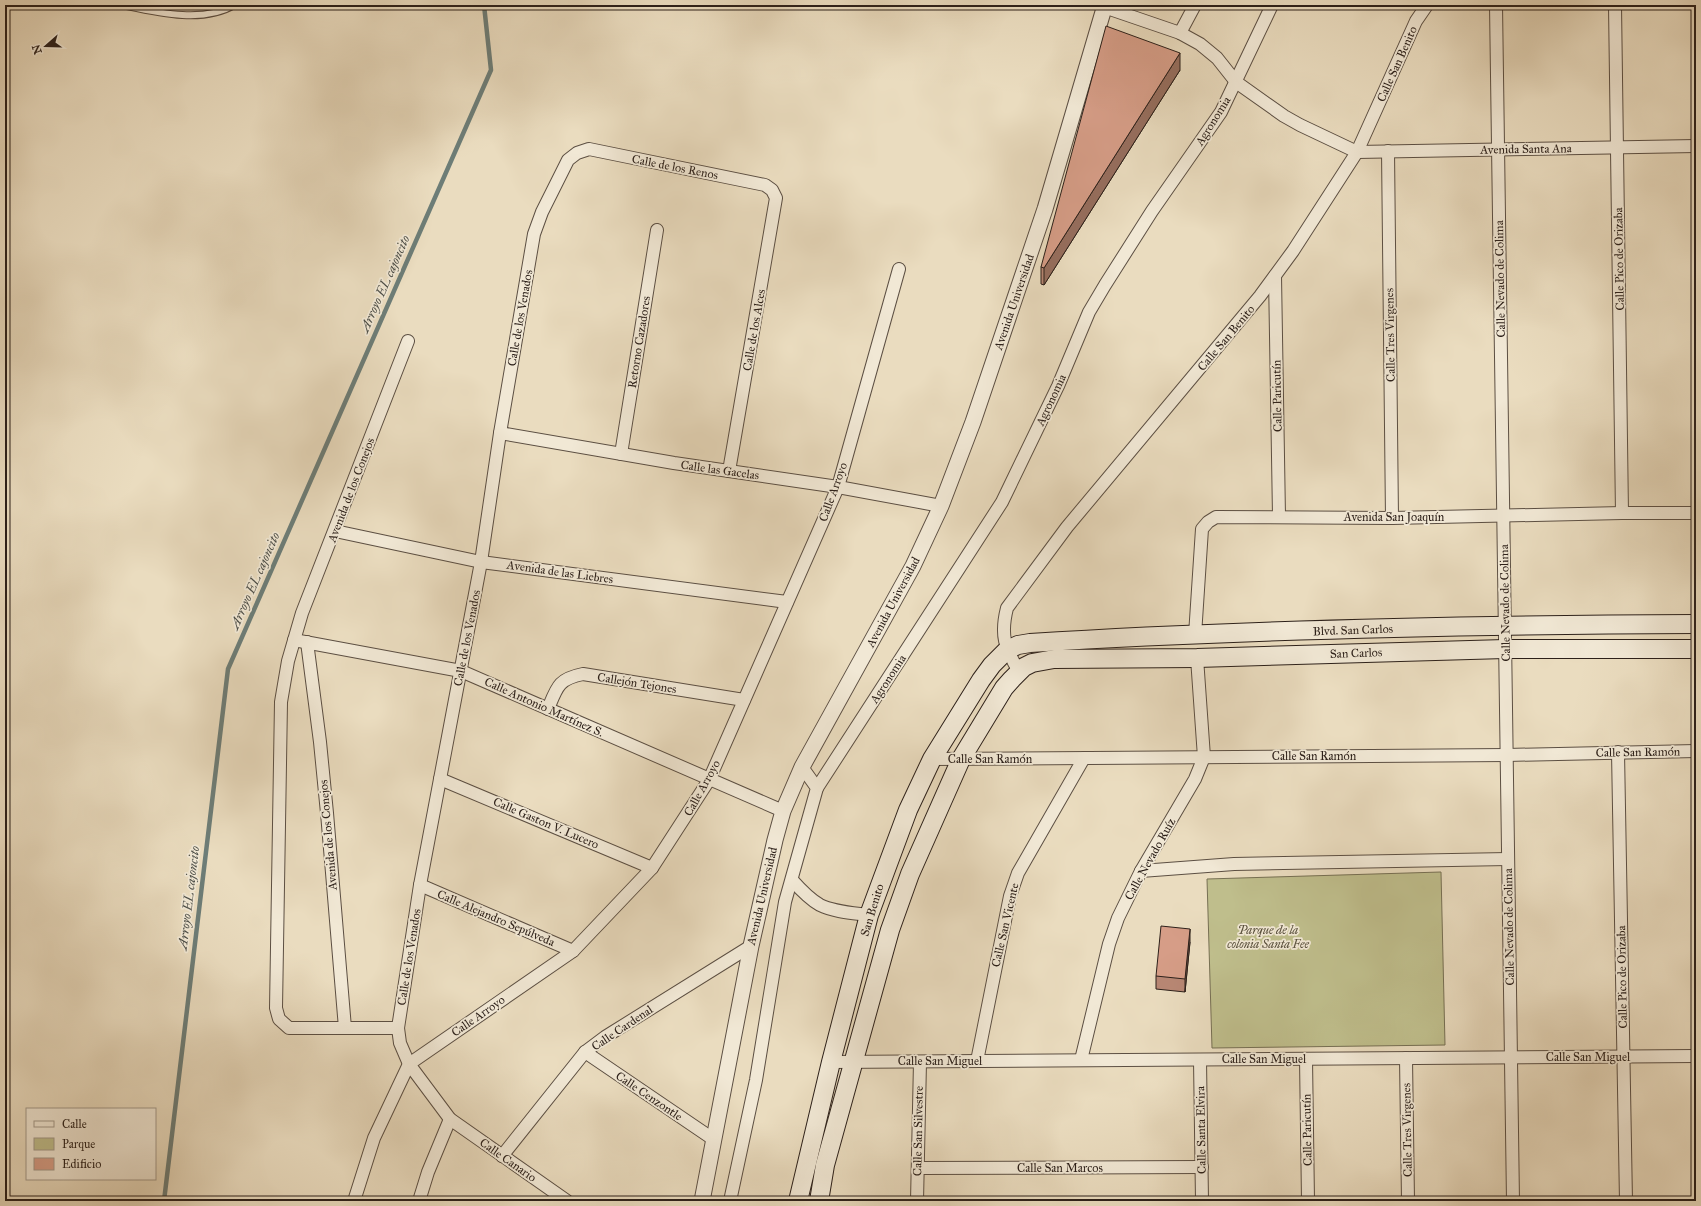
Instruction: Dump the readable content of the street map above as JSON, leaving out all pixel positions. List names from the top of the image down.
{
  "streets": {
    "main road": ["Blvd. San Carlos", "San Carlos", "San Benito"],
    "street": [
      "Calle San Benito",
      "Agronomia",
      "Avenida Santa Ana",
      "Calle de los Renos",
      "Calle Pico de Orizaba",
      "Calle Nevado de Colima",
      "Avenida Universidad",
      "Calle de los Venados",
      "Calle de los Alces",
      "Calle Tres Virgenes",
      "Retorno Cazadores",
      "Calle Paricutín",
      "Calle las Gacelas",
      "Avenida de los Conejos",
      "Calle Arroyo",
      "Avenida San Joaquín",
      "Avenida de las Liebres",
      "Callejón Tejones",
      "Calle Antonio Martínez S.",
      "Calle San Ramón",
      "Calle Gaston V. Lucero",
      "Calle Nevado Ruíz",
      "Calle Alejandro Sepúlveda",
      "Calle San Vicente",
      "Calle Cardenal",
      "Calle San Miguel",
      "Calle Cenzontle",
      "Calle Santa Elvira",
      "Calle San Silvestre",
      "Calle Canario",
      "Calle San Marcos"
    ]
  },
  "crossings": [
    ["Calle San Benito", "Avenida Santa Ana"],
    ["Calle San Benito", "Calle Paricutín"],
    ["Calle San Benito", "Blvd. San Carlos"],
    ["Calle San Benito", "San Carlos"],
    ["Calle San Benito", "San Benito"],
    ["Avenida Santa Ana", "Calle Pico de Orizaba"],
    ["Avenida Santa Ana", "Calle Nevado de Colima"],
    ["Avenida Santa Ana", "Calle Tres Virgenes"],
    ["Calle de los Renos", "Calle de los Venados"],
    ["Calle de los Renos", "Calle de los Alces"],
    ["Calle Pico de Orizaba", "Avenida San Joaquín"],
    ["Calle Pico de Orizaba", "Calle San Ramón"],
    ["Calle Pico de Orizaba", "Calle San Miguel"],
    ["Calle Nevado de Colima", "Avenida San Joaquín"],
    ["Calle Nevado de Colima", "Blvd. San Carlos"],
    ["Calle Nevado de Colima", "San Carlos"],
    ["Calle Nevado de Colima", "Calle San Ramón"],
    ["Calle Nevado de Colima", "Calle San Miguel"],
    ["Avenida Universidad", "Calle las Gacelas"],
    ["Avenida Universidad", "Calle Antonio Martínez S."],
    ["Avenida Universidad", "Calle Cardenal"],
    ["Avenida Universidad", "Calle Cenzontle"],
    ["Calle de los Venados", "Calle las Gacelas"],
    ["Calle de los Venados", "Avenida de los Conejos"],
    ["Calle de los Venados", "Calle Arroyo"],
    ["Calle de los Venados", "Avenida de las Liebres"],
    ["Calle de los Venados", "Calle Antonio Martínez S."],
    ["Calle de los Venados", "Calle Gaston V. Lucero"],
    ["Calle de los Venados", "Calle Alejandro Sepúlveda"],
    ["Calle de los Venados", "Calle Canario"],
    ["Calle de los Alces", "Calle las Gacelas"],
    ["Calle Tres Virgenes", "Avenida San Joaquín"],
    ["Calle Tres Virgenes", "Calle San Miguel"],
    ["Retorno Cazadores", "Calle las Gacelas"],
    ["Calle Paricutín", "Avenida San Joaquín"],
    ["Calle Paricutín", "Calle San Miguel"],
    ["Calle las Gacelas", "Calle Arroyo"],
    ["Avenida de los Conejos", "Avenida de las Liebres"],
    ["Avenida de los Conejos", "Calle Antonio Martínez S."],
    ["Calle Arroyo", "Avenida de las Liebres"],
    ["Calle Arroyo", "Callejón Tejones"],
    ["Calle Arroyo", "Calle Antonio Martínez S."],
    ["Calle Arroyo", "Calle Gaston V. Lucero"],
    ["Calle Arroyo", "Calle Alejandro Sepúlveda"],
    ["Avenida San Joaquín", "Blvd. San Carlos"],
    ["Blvd. San Carlos", "San Benito"],
    ["San Carlos", "Calle Nevado Ruíz"],
    ["San Carlos", "San Benito"],
    ["Callejón Tejones", "Calle Antonio Martínez S."],
    ["Calle San Ramón", "Calle Nevado Ruíz"],
    ["Calle San Ramón", "San Benito"],
    ["Calle San Ramón", "Calle San Vicente"],
    ["Calle Nevado Ruíz", "Calle San Miguel"],
    ["San Benito", "Calle San Miguel"],
    ["Calle San Vicente", "Calle San Miguel"],
    ["Calle Cardenal", "Calle Cenzontle"],
    ["Calle Cardenal", "Calle Canario"],
    ["Calle San Miguel", "Calle Santa Elvira"],
    ["Calle San Miguel", "Calle San Silvestre"],
    ["Calle Santa Elvira", "Calle San Marcos"],
    ["Calle San Silvestre", "Calle San Marcos"]
  ],
  "water": ["Arroyo EL cajoncito"],
  "parks": ["Parque de la colonia Santa Fee"],
  "legend": ["Calle", "Parque", "Edificio"],
  "north": "left"
}
